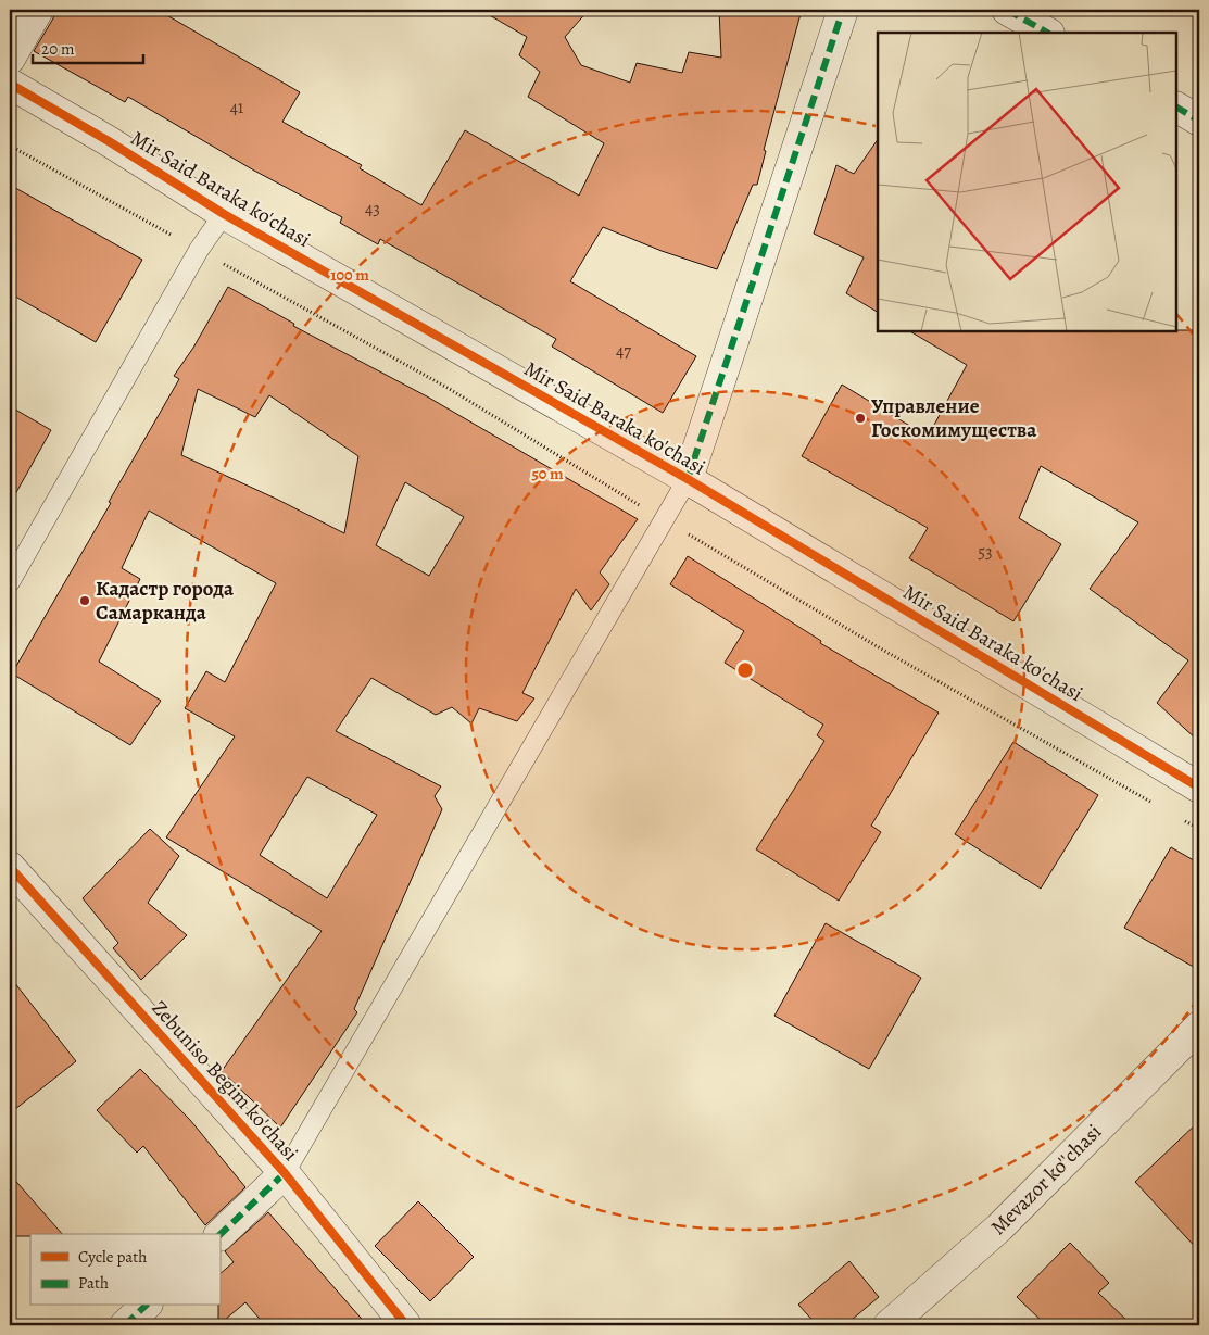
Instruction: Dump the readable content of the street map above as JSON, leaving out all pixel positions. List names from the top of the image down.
{
  "streets": {
    "street": ["Mir Said Baraka ko'chasi", "Zebuniso Begim ko'chasi", "Mevazor ko''chasi"]
  },
  "places": ["Управление Госкомимущества", "Кадастр города Самарканда"],
  "house_numbers": [
    "41",
    "43",
    "47",
    "53"
  ],
  "legend": ["Cycle path", "Path"],
  "scale_bar": "20 m",
  "rings": ["100 m", "50 m"]
}
